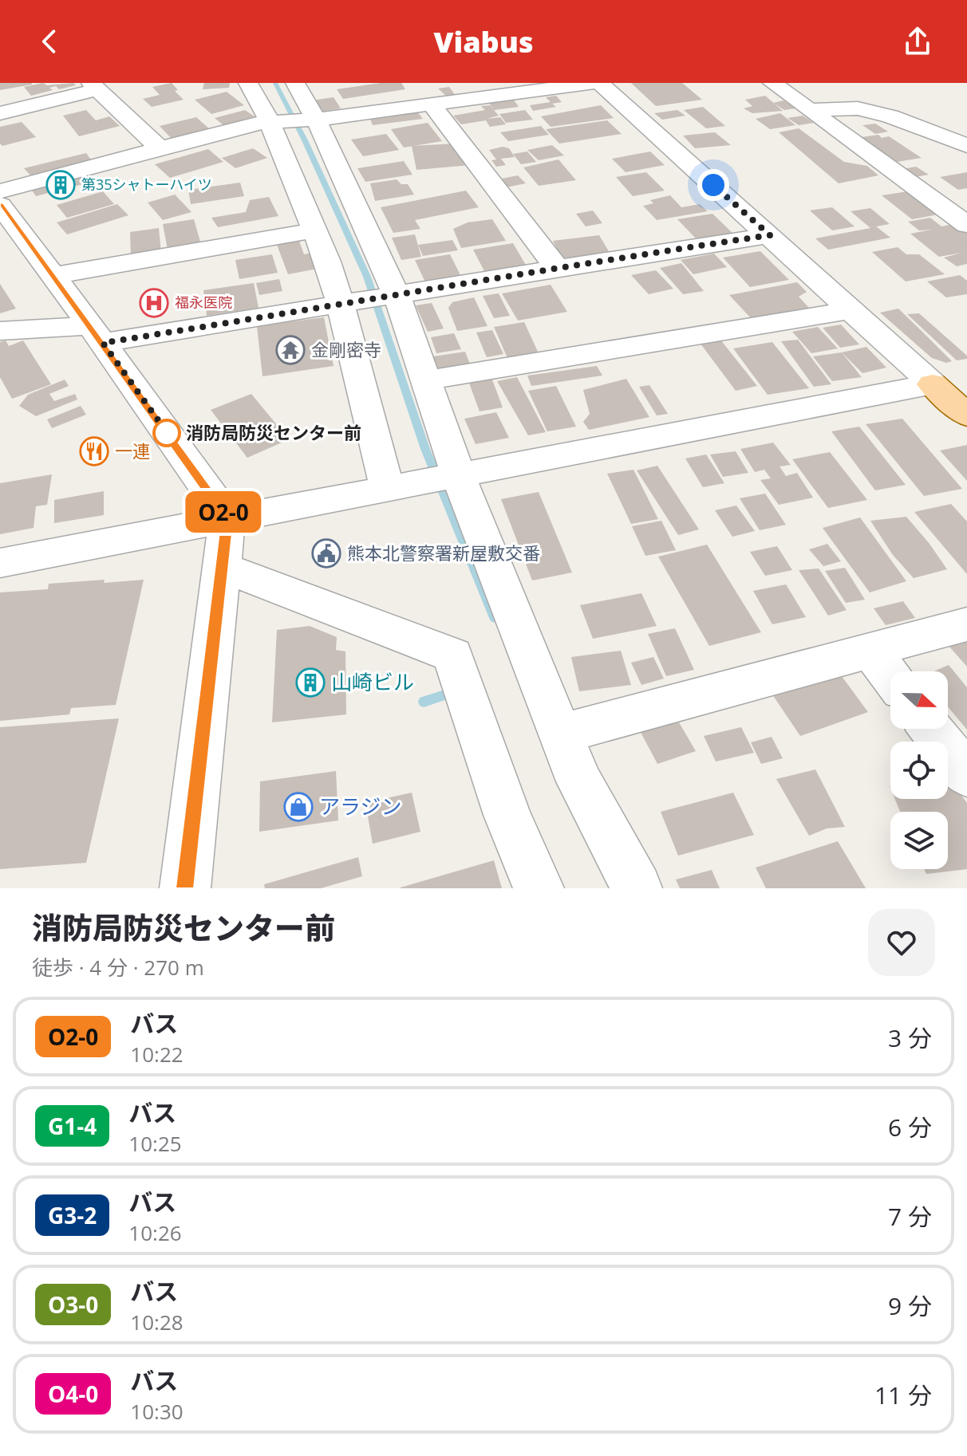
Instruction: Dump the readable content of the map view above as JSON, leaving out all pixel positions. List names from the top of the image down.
{
  "places": {
    "building": ["第35シャトーハイツ", "山崎ビル"],
    "hospital": ["福永医院"],
    "temple": ["金剛密寺"],
    "other": ["消防局防災センター前"],
    "restaurant": ["一連"],
    "public building": ["熊本北警察署新屋敷交番"],
    "shop": ["アラジン"]
  },
  "lines": ["bus line O2-0"],
  "north": "right",
  "page": {
    "header": "Viabus",
    "on_map": "O2-0",
    "heading": ["消防局防災センター前", "徒歩 · 4 分 · 270 m"],
    "list": [
      {
        "mark": "O2-0",
        "name": "バス",
        "note": "10:22",
        "value": "3 分"
      },
      {
        "mark": "G1-4",
        "name": "バス",
        "note": "10:25",
        "value": "6 分"
      },
      {
        "mark": "G3-2",
        "name": "バス",
        "note": "10:26",
        "value": "7 分"
      },
      {
        "mark": "O3-0",
        "name": "バス",
        "note": "10:28",
        "value": "9 分"
      },
      {
        "mark": "O4-0",
        "name": "バス",
        "note": "10:30",
        "value": "11 分"
      }
    ]
  }
}
